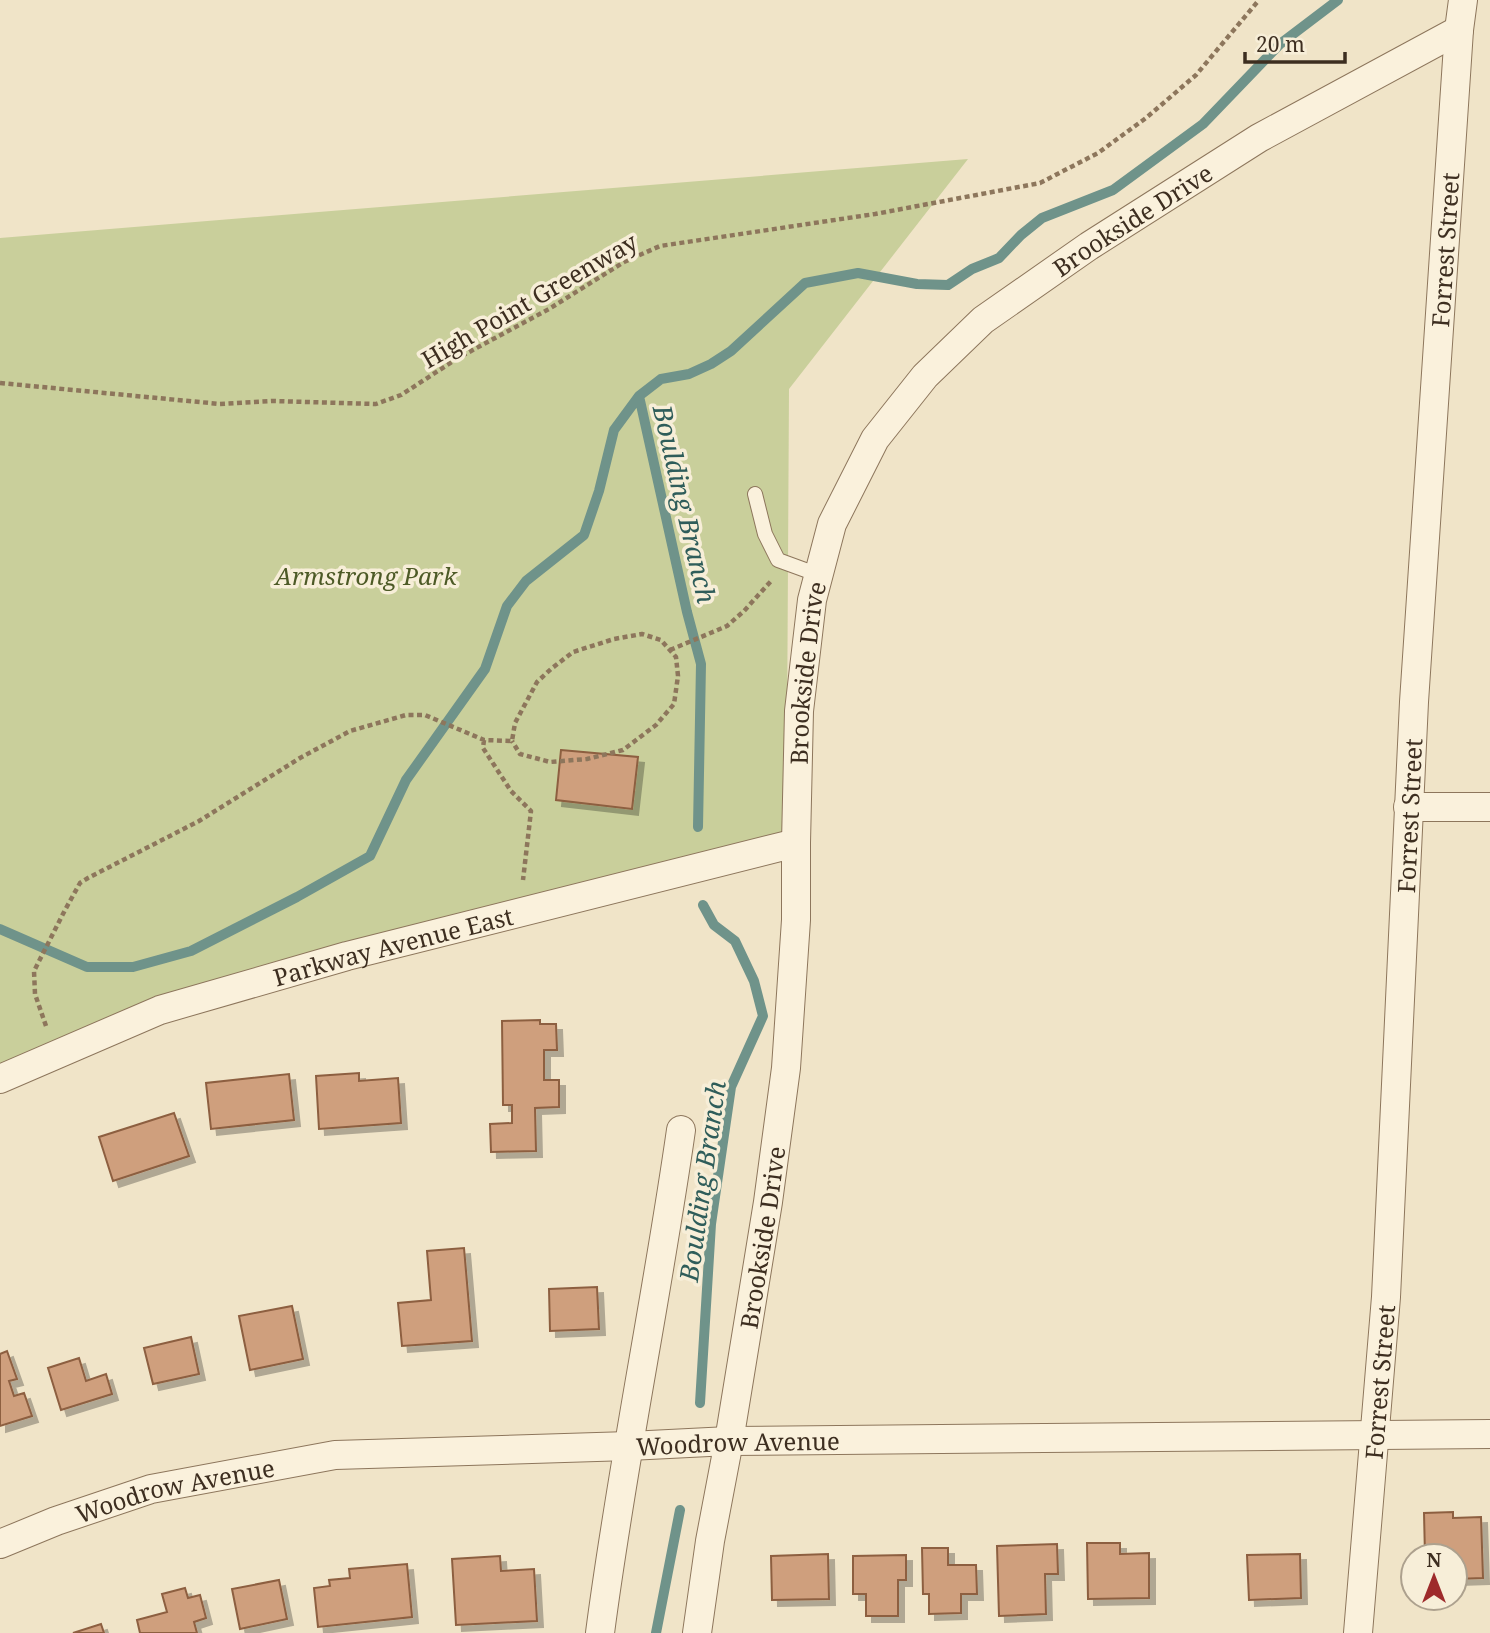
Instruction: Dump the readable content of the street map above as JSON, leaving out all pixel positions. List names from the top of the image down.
{
  "streets": {
    "street": [
      "Brookside Drive",
      "Forrest Street",
      "Parkway Avenue East",
      "Woodrow Avenue"
    ],
    "path": ["High Point Greenway"]
  },
  "crossings": [
    ["Brookside Drive", "Forrest Street"],
    ["Brookside Drive", "Parkway Avenue East"],
    ["Brookside Drive", "Woodrow Avenue"],
    ["Forrest Street", "Woodrow Avenue"]
  ],
  "water": ["Boulding Branch"],
  "parks": ["Armstrong Park"],
  "scale_bar": "20 m",
  "north": "top"
}
